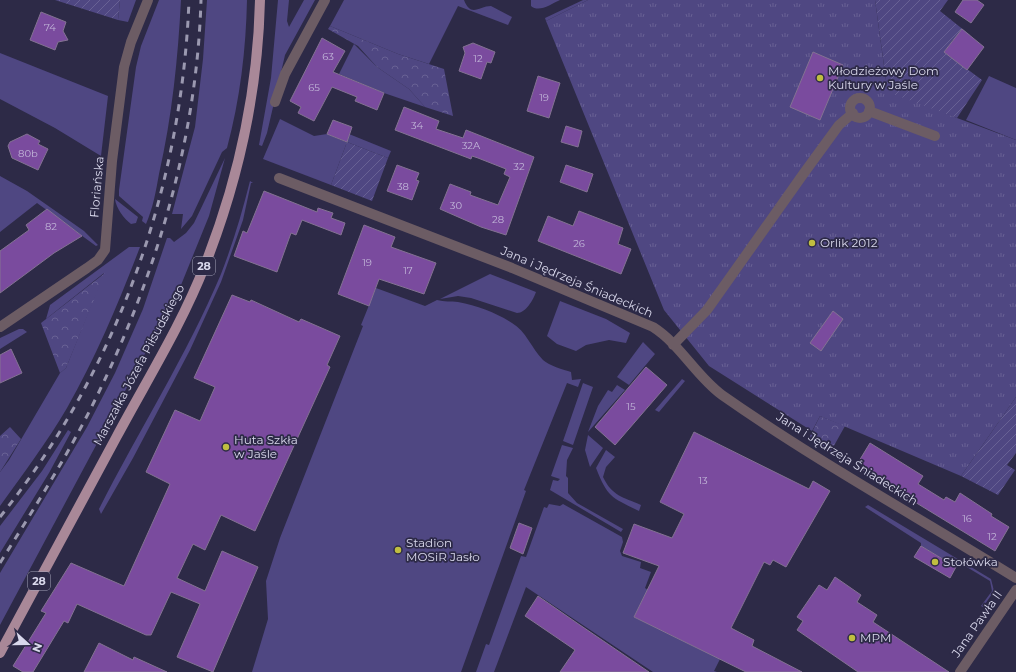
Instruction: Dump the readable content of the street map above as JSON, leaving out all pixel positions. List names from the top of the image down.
{
  "streets": {
    "main road": ["28", "Marszałka Józefa Piłsudskiego"],
    "street": ["Floriańska", "Jana i Jędrzeja Śniadeckich", "Jana Pawła II"]
  },
  "places": [
    "Młodzieżowy Dom Kultury w Jaśle",
    "Orlik 2012",
    "Huta Szkła w Jaśle",
    "Stadion MOSiR Jasło",
    "Stołówka",
    "MPM"
  ],
  "house_numbers": [
    "74",
    "63",
    "12",
    "65",
    "19",
    "34",
    "32A",
    "80b",
    "32",
    "38",
    "30",
    "28",
    "82",
    "26",
    "19",
    "17",
    "15",
    "13",
    "16",
    "12"
  ],
  "north": "right"
}
